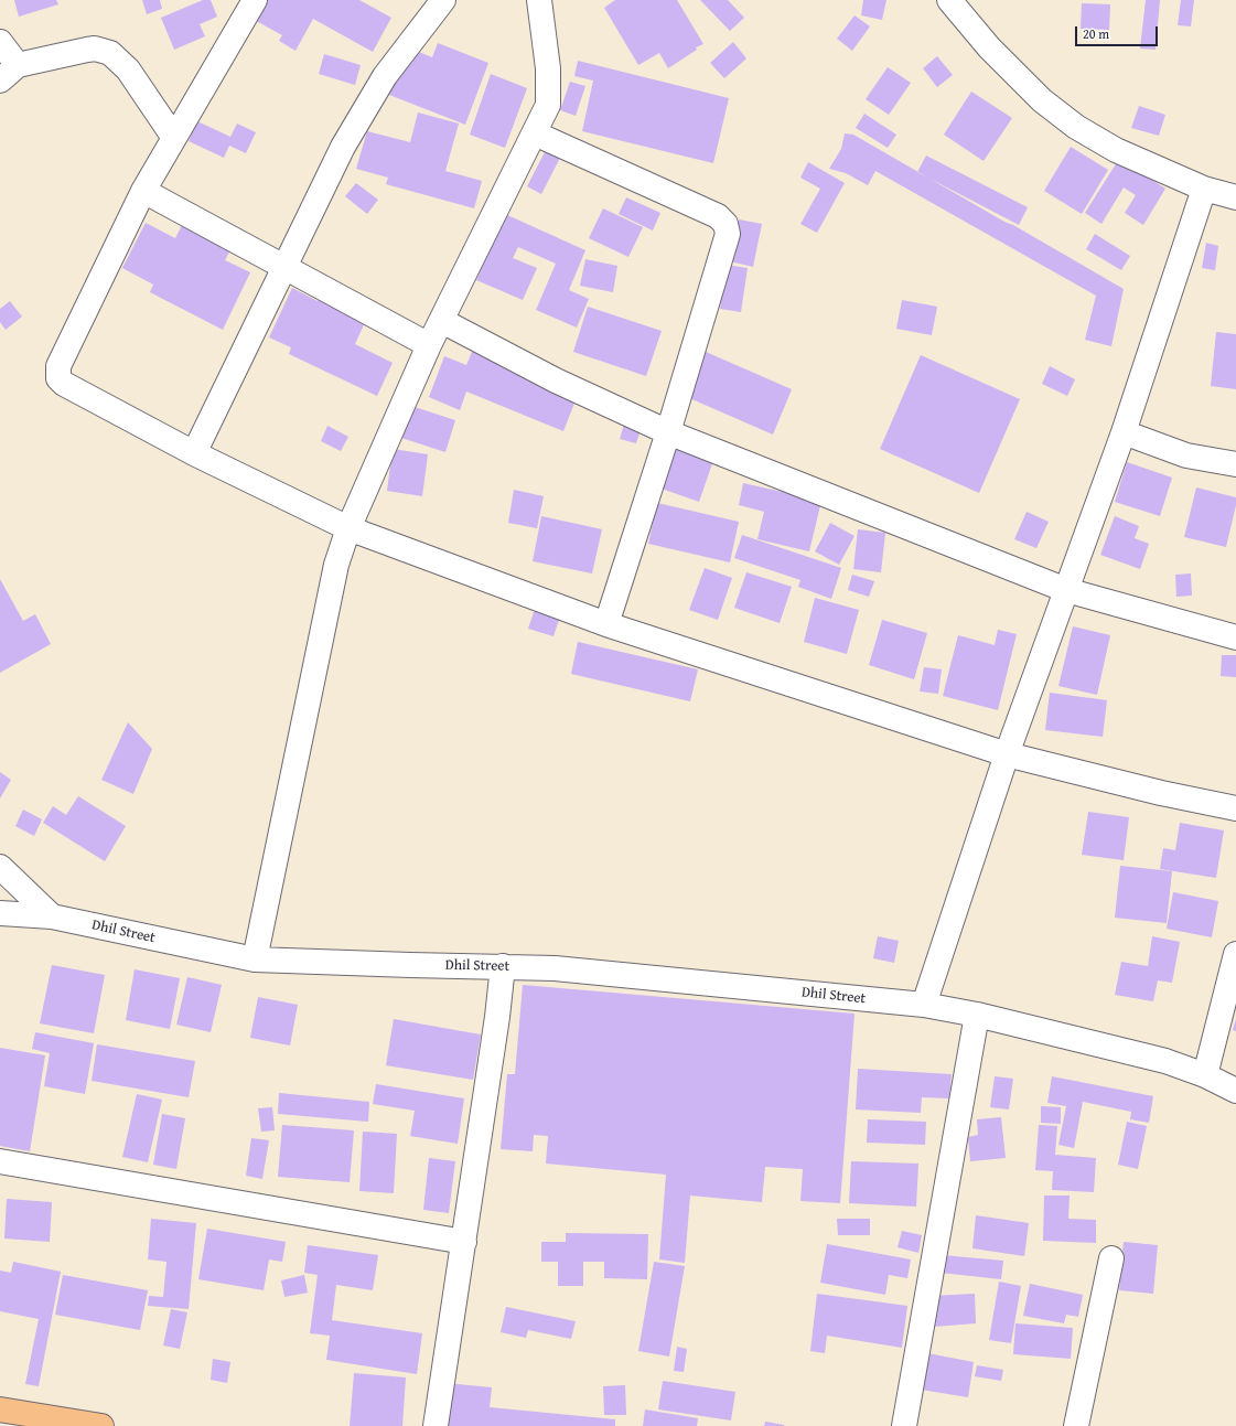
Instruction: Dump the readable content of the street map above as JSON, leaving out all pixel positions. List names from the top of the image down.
{
  "streets": {
    "street": ["Dhil Street"]
  },
  "scale_bar": "20 m"
}
